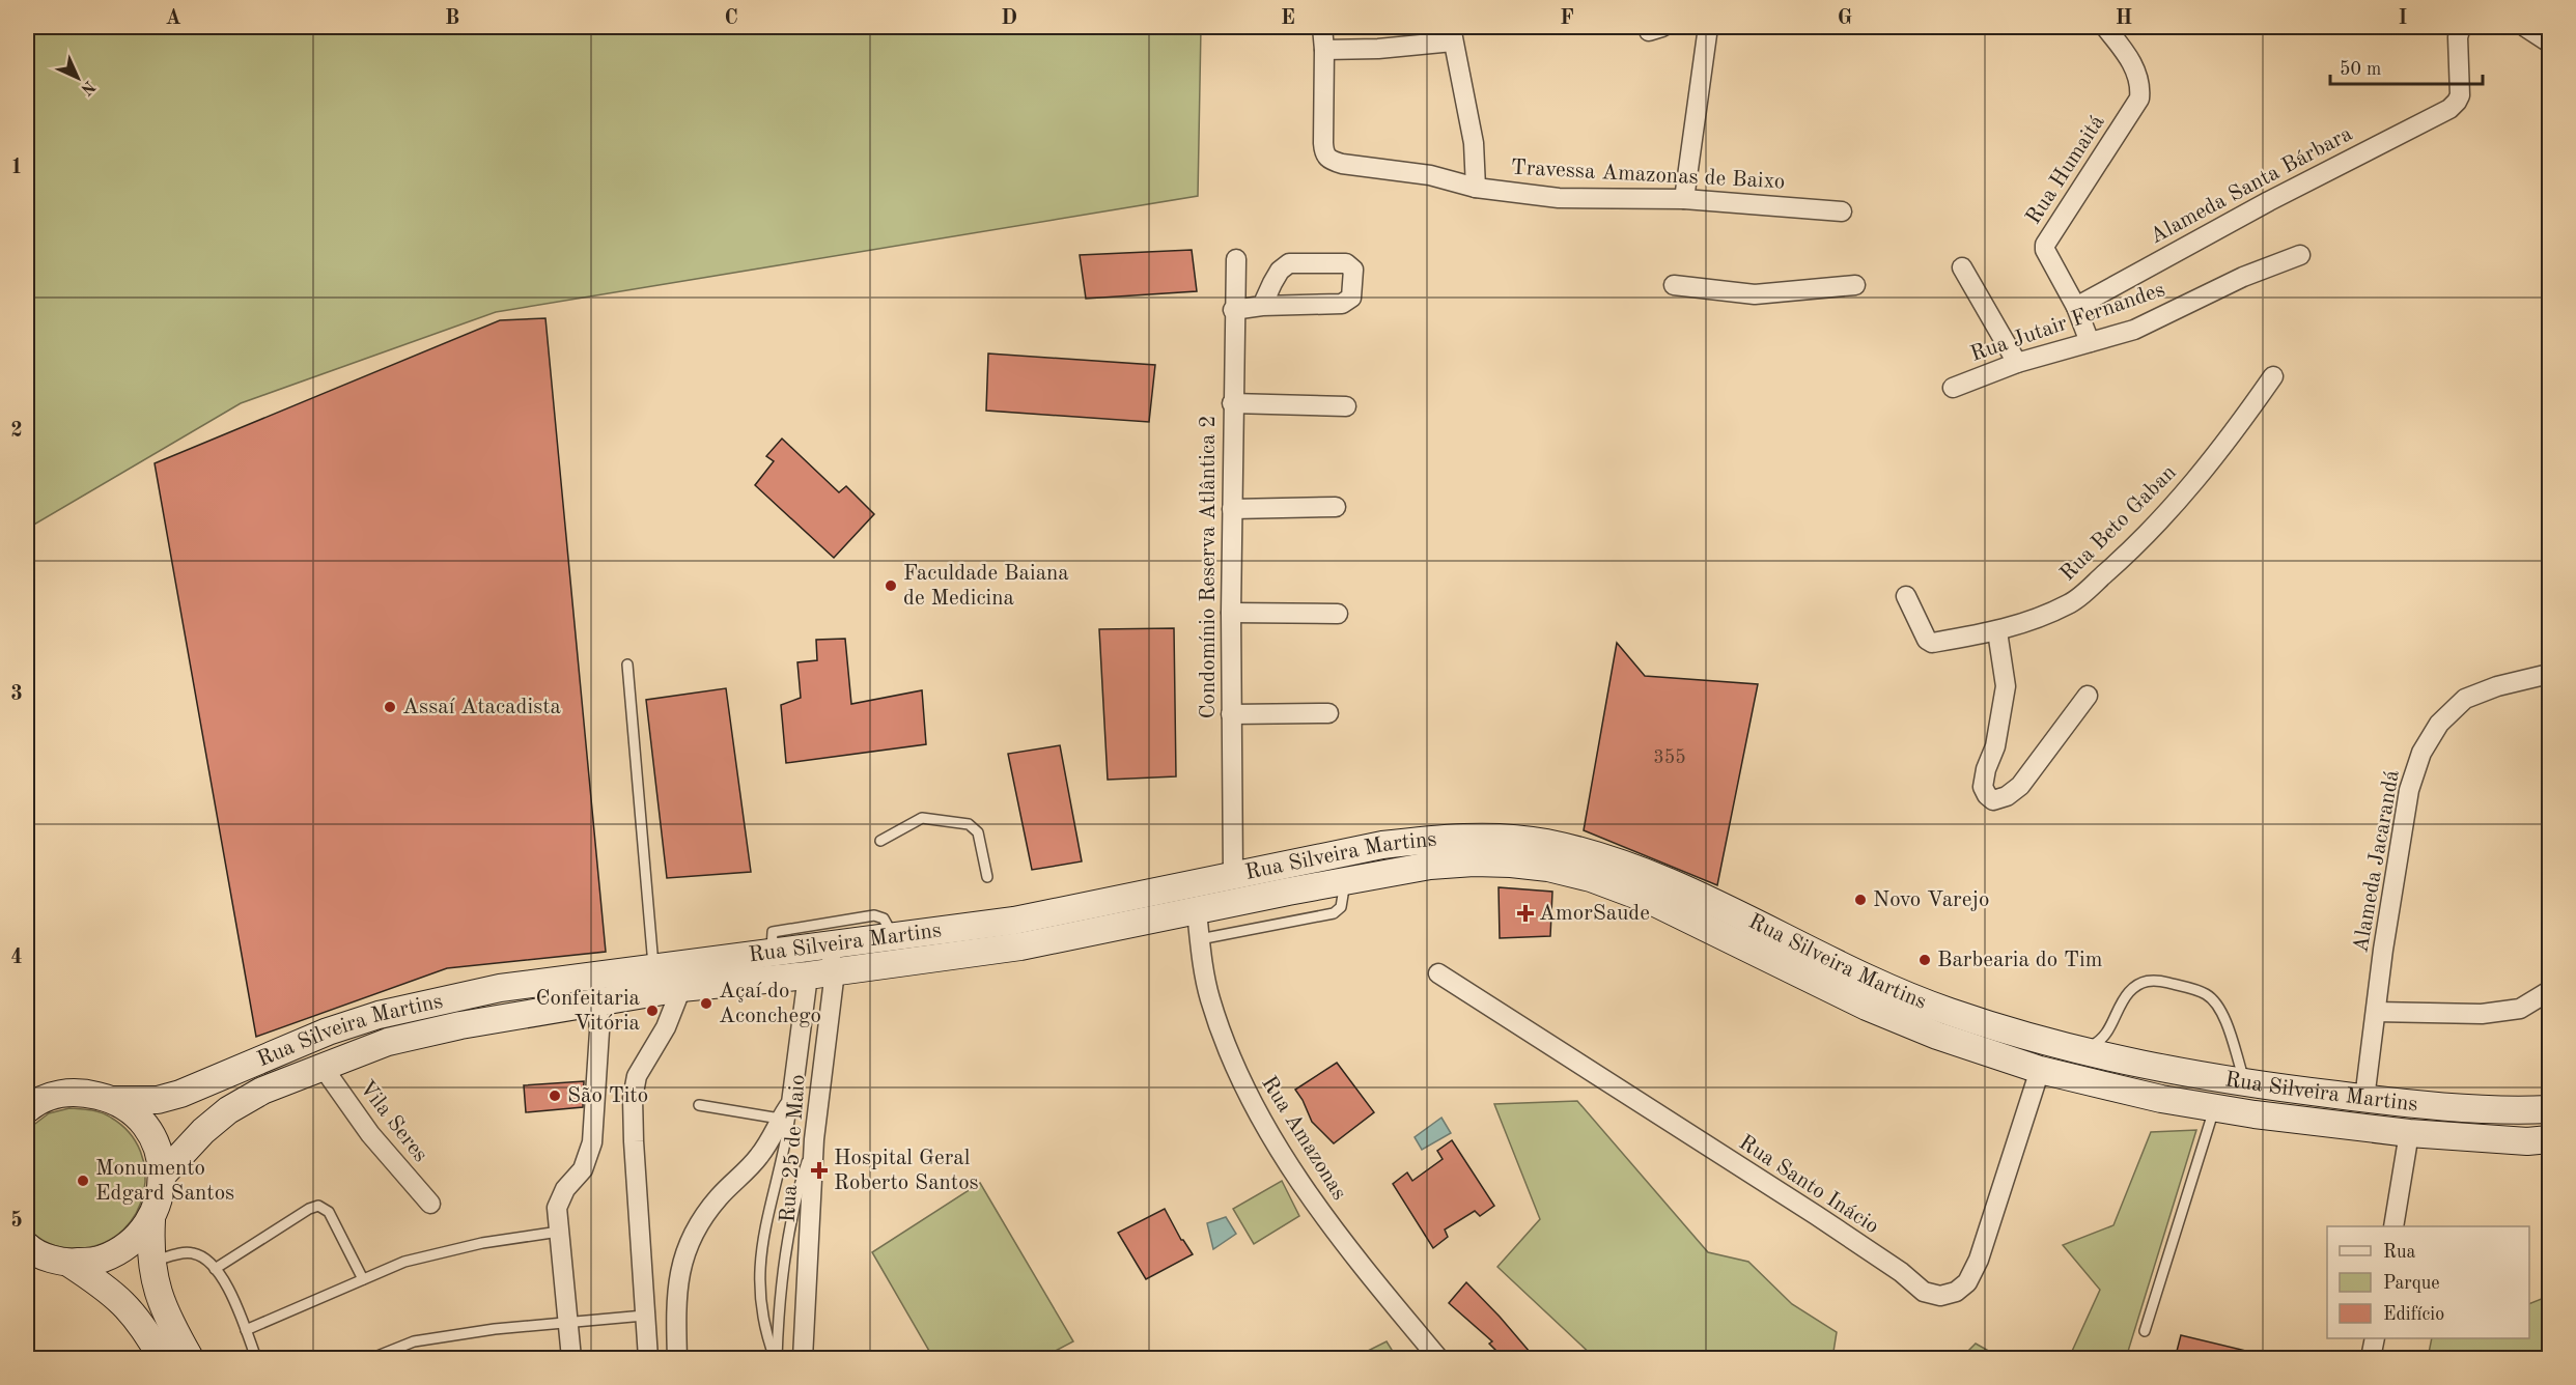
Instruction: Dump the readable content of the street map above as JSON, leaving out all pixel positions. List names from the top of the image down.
{
  "streets": {
    "main road": ["Rua Silveira Martins"],
    "street": [
      "Rua Humaitá",
      "Travessa Amazonas de Baixo",
      "Alameda Santa Bárbara",
      "Rua Jutair Fernandes",
      "Rua Beto Gaban",
      "Condomínio Reserva Atlântica 2",
      "Alameda Jacarandá",
      "Vila Seres",
      "Rua Amazonas",
      "Rua 25 de Maio",
      "Rua Santo Inácio"
    ]
  },
  "crossings": [
    ["Rua Humaitá", "Alameda Santa Bárbara"],
    ["Rua Humaitá", "Rua Jutair Fernandes"],
    ["Condomínio Reserva Atlântica 2", "Rua Silveira Martins"],
    ["Rua Silveira Martins", "Alameda Jacarandá"],
    ["Rua Silveira Martins", "Vila Seres"],
    ["Rua Silveira Martins", "Rua Amazonas"],
    ["Rua Silveira Martins", "Rua 25 de Maio"],
    ["Rua Silveira Martins", "Rua Santo Inácio"]
  ],
  "places": {
    "other": [
      "Faculdade Baiana de Medicina",
      "Assaí Atacadista",
      "Novo Varejo",
      "Barbearia do Tim",
      "Açaí do Aconchego",
      "Confeitaria Vitória",
      "São Tito",
      "Monumento Edgard Santos"
    ],
    "health": ["AmorSaude", "Hospital Geral Roberto Santos"]
  },
  "house_numbers": ["355"],
  "legend": ["Rua", "Parque", "Edifício"],
  "scale_bar": "50 m",
  "north": "bottom right",
  "grid": {
    "columns": [
      "A",
      "B",
      "C",
      "D",
      "E",
      "F",
      "G",
      "H",
      "I"
    ],
    "rows": [
      "1",
      "2",
      "3",
      "4",
      "5"
    ]
  }
}
